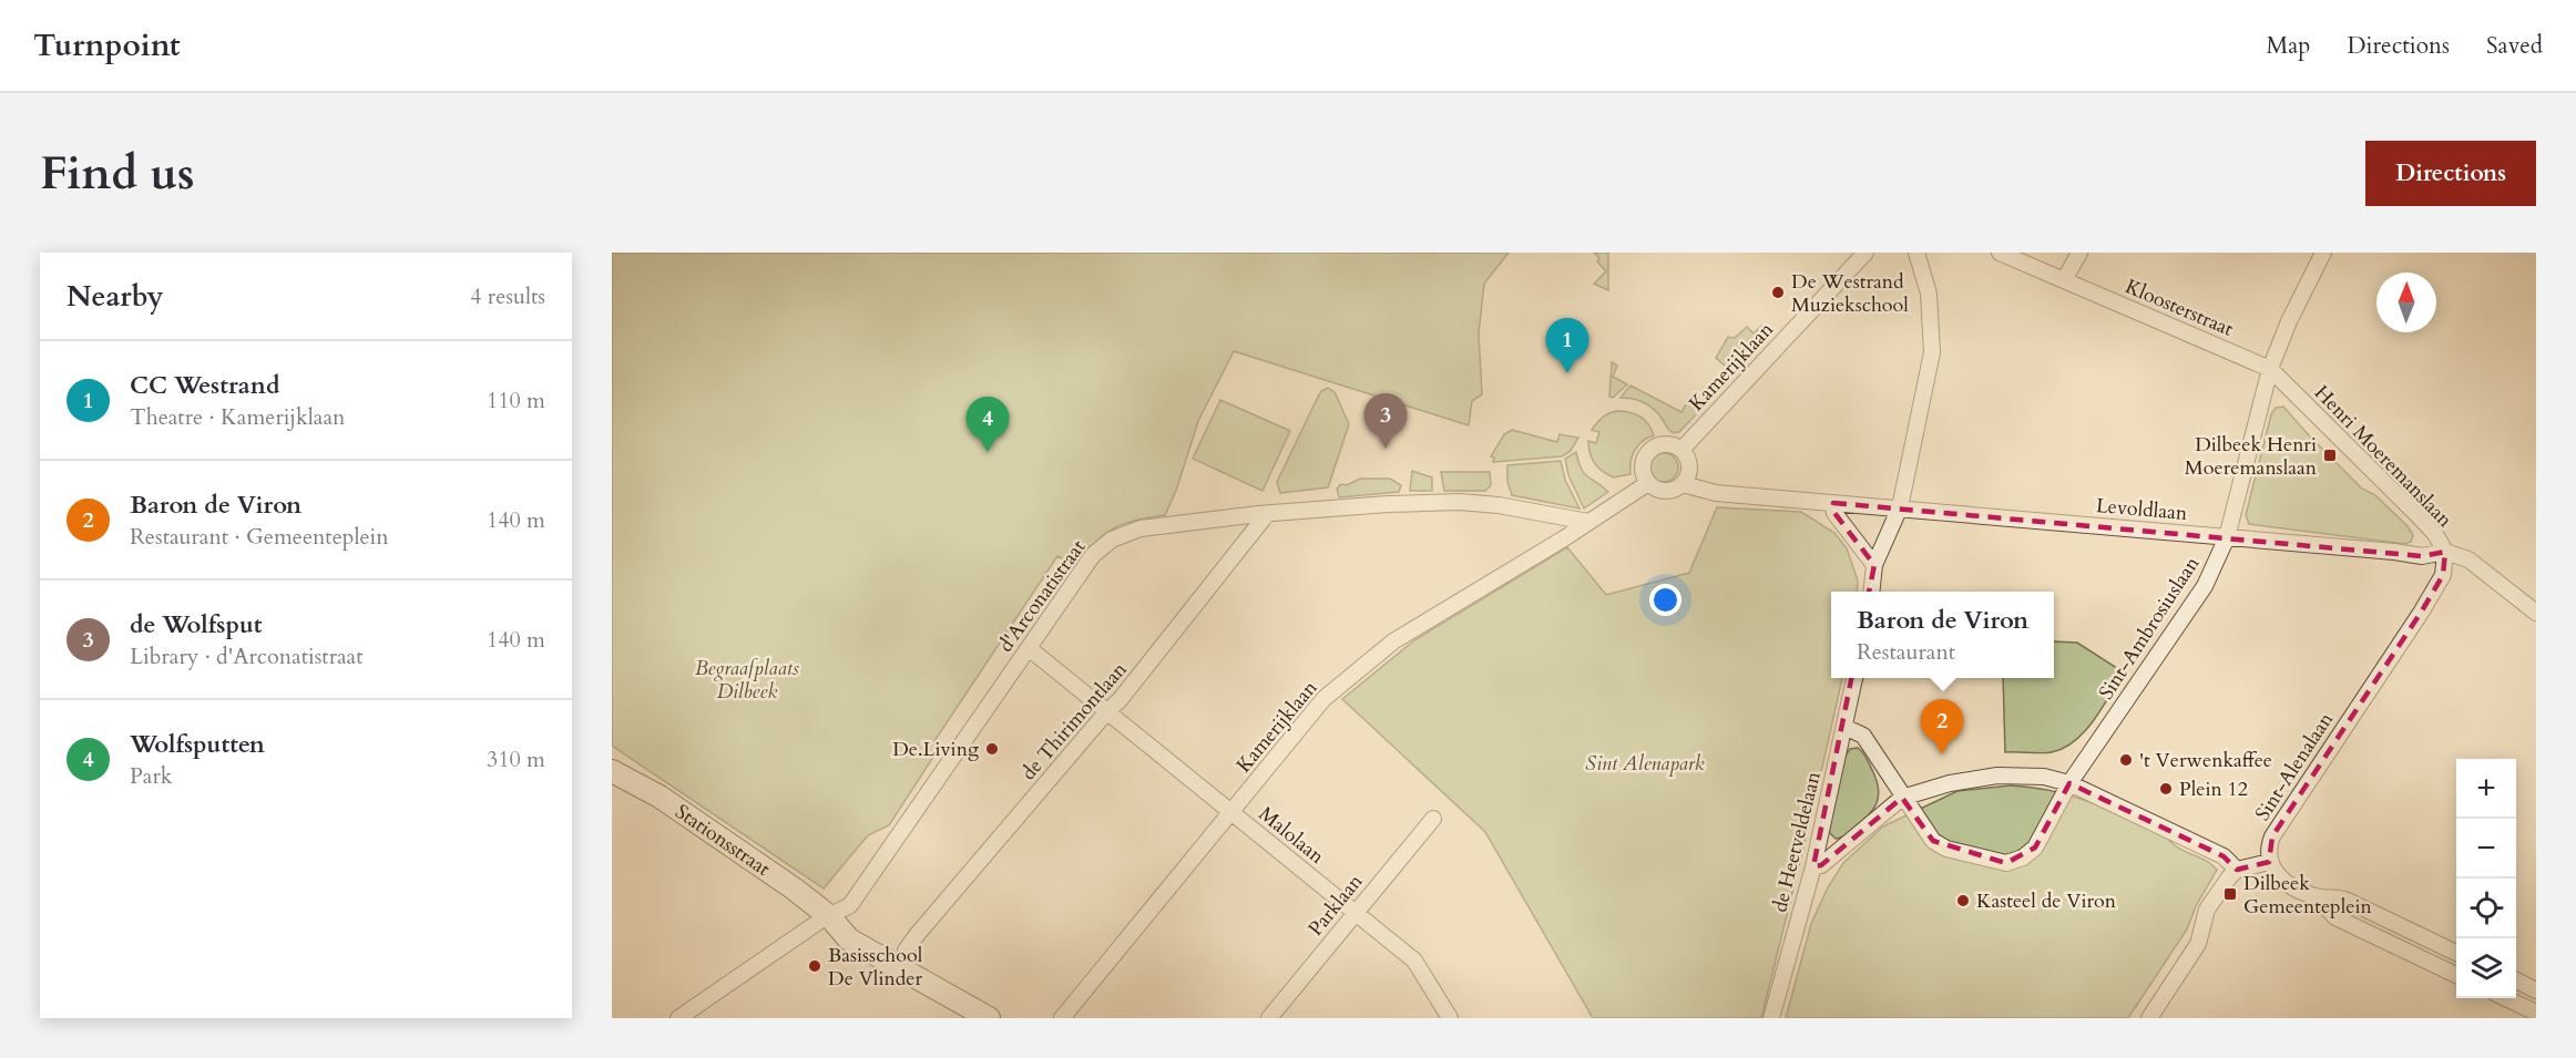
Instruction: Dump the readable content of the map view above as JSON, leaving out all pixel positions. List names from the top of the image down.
{
  "streets": {
    "street": [
      "Kloosterstraat",
      "Kamerijklaan",
      "Henri Moeremanslaan",
      "Levoldlaan",
      "d'Arconatistraat",
      "Sint-Ambrosiuslaan",
      "de Thirimontlaan",
      "Sint-Alenalaan",
      "Malolaan",
      "Stationsstraat",
      "de Heetveldelaan",
      "Parklaan"
    ]
  },
  "crossings": [
    ["Kloosterstraat", "Henri Moeremanslaan"],
    ["Kloosterstraat", "Sint-Ambrosiuslaan"],
    ["Kamerijklaan", "Levoldlaan"],
    ["Kamerijklaan", "d'Arconatistraat"],
    ["Kamerijklaan", "Malolaan"],
    ["Henri Moeremanslaan", "Levoldlaan"],
    ["Henri Moeremanslaan", "Sint-Ambrosiuslaan"],
    ["Henri Moeremanslaan", "Sint-Alenalaan"],
    ["Levoldlaan", "Sint-Ambrosiuslaan"],
    ["Levoldlaan", "Sint-Alenalaan"],
    ["d'Arconatistraat", "de Thirimontlaan"],
    ["d'Arconatistraat", "Malolaan"],
    ["d'Arconatistraat", "Stationsstraat"],
    ["Sint-Ambrosiuslaan", "de Heetveldelaan"],
    ["de Thirimontlaan", "Malolaan"],
    ["Malolaan", "Parklaan"]
  ],
  "parks": ["Begraafplaats Dilbeek", "Sint Alenapark"],
  "places": {
    "other": [
      "De Westrand Muziekschool",
      "De.Living",
      "'t Verwenkaffee",
      "Plein 12",
      "Kasteel de Viron",
      "Basisschool De Vlinder"
    ],
    "transit": ["Dilbeek Henri Moeremanslaan", "Dilbeek Gemeenteplein"]
  },
  "north": "top",
  "page": {
    "header": "Turnpoint",
    "nav": ["Map", "Directions", "Saved"],
    "buttons": "Directions",
    "title": "Find us",
    "heading": ["Nearby", "4 results"],
    "pins": [
      "1",
      "3",
      "4",
      "2"
    ],
    "list": [
      {
        "mark": "1",
        "name": "CC Westrand",
        "note": "Theatre · Kamerijklaan",
        "value": "110 m"
      },
      {
        "mark": "2",
        "name": "Baron de Viron",
        "note": "Restaurant · Gemeenteplein",
        "value": "140 m"
      },
      {
        "mark": "3",
        "name": "de Wolfsput",
        "note": "Library · d'Arconatistraat",
        "value": "140 m"
      },
      {
        "mark": "4",
        "name": "Wolfsputten",
        "note": "Park",
        "value": "310 m"
      }
    ],
    "popup": ["Baron de Viron", "Restaurant"],
    "map_buttons": ["+", "−"]
  }
}
